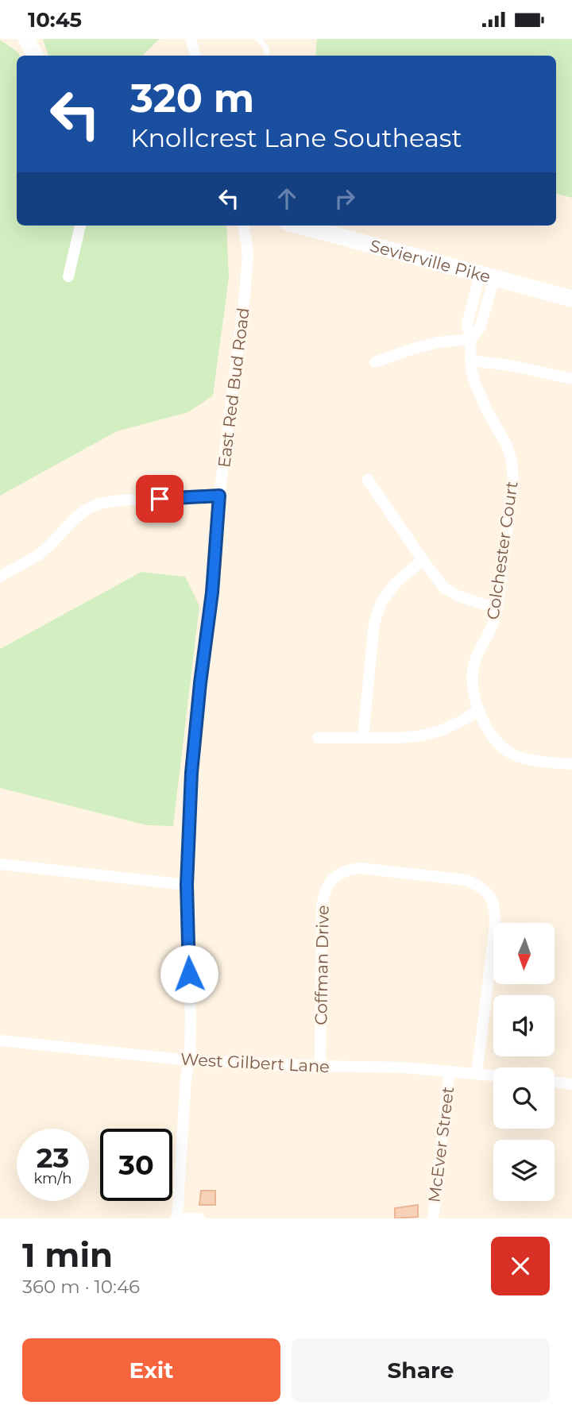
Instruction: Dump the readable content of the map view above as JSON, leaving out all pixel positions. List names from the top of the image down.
{
  "streets": {
    "street": [
      "Sevierville Pike",
      "East Red Bud Road",
      "Colchester Court",
      "Coffman Drive",
      "West Gilbert Lane",
      "McEver Street"
    ]
  },
  "crossings": [
    ["Sevierville Pike", "Colchester Court"],
    ["East Red Bud Road", "West Gilbert Lane"],
    ["Coffman Drive", "West Gilbert Lane"],
    ["West Gilbert Lane", "McEver Street"]
  ],
  "north": "bottom",
  "page": {
    "status": "10:45",
    "turn": ["320 m", "Knollcrest Lane Southeast"],
    "speed": "23 km/h",
    "limit": "30",
    "heading": ["1 min", "360 m · 10:46"],
    "buttons": ["Exit", "Share"]
  }
}
